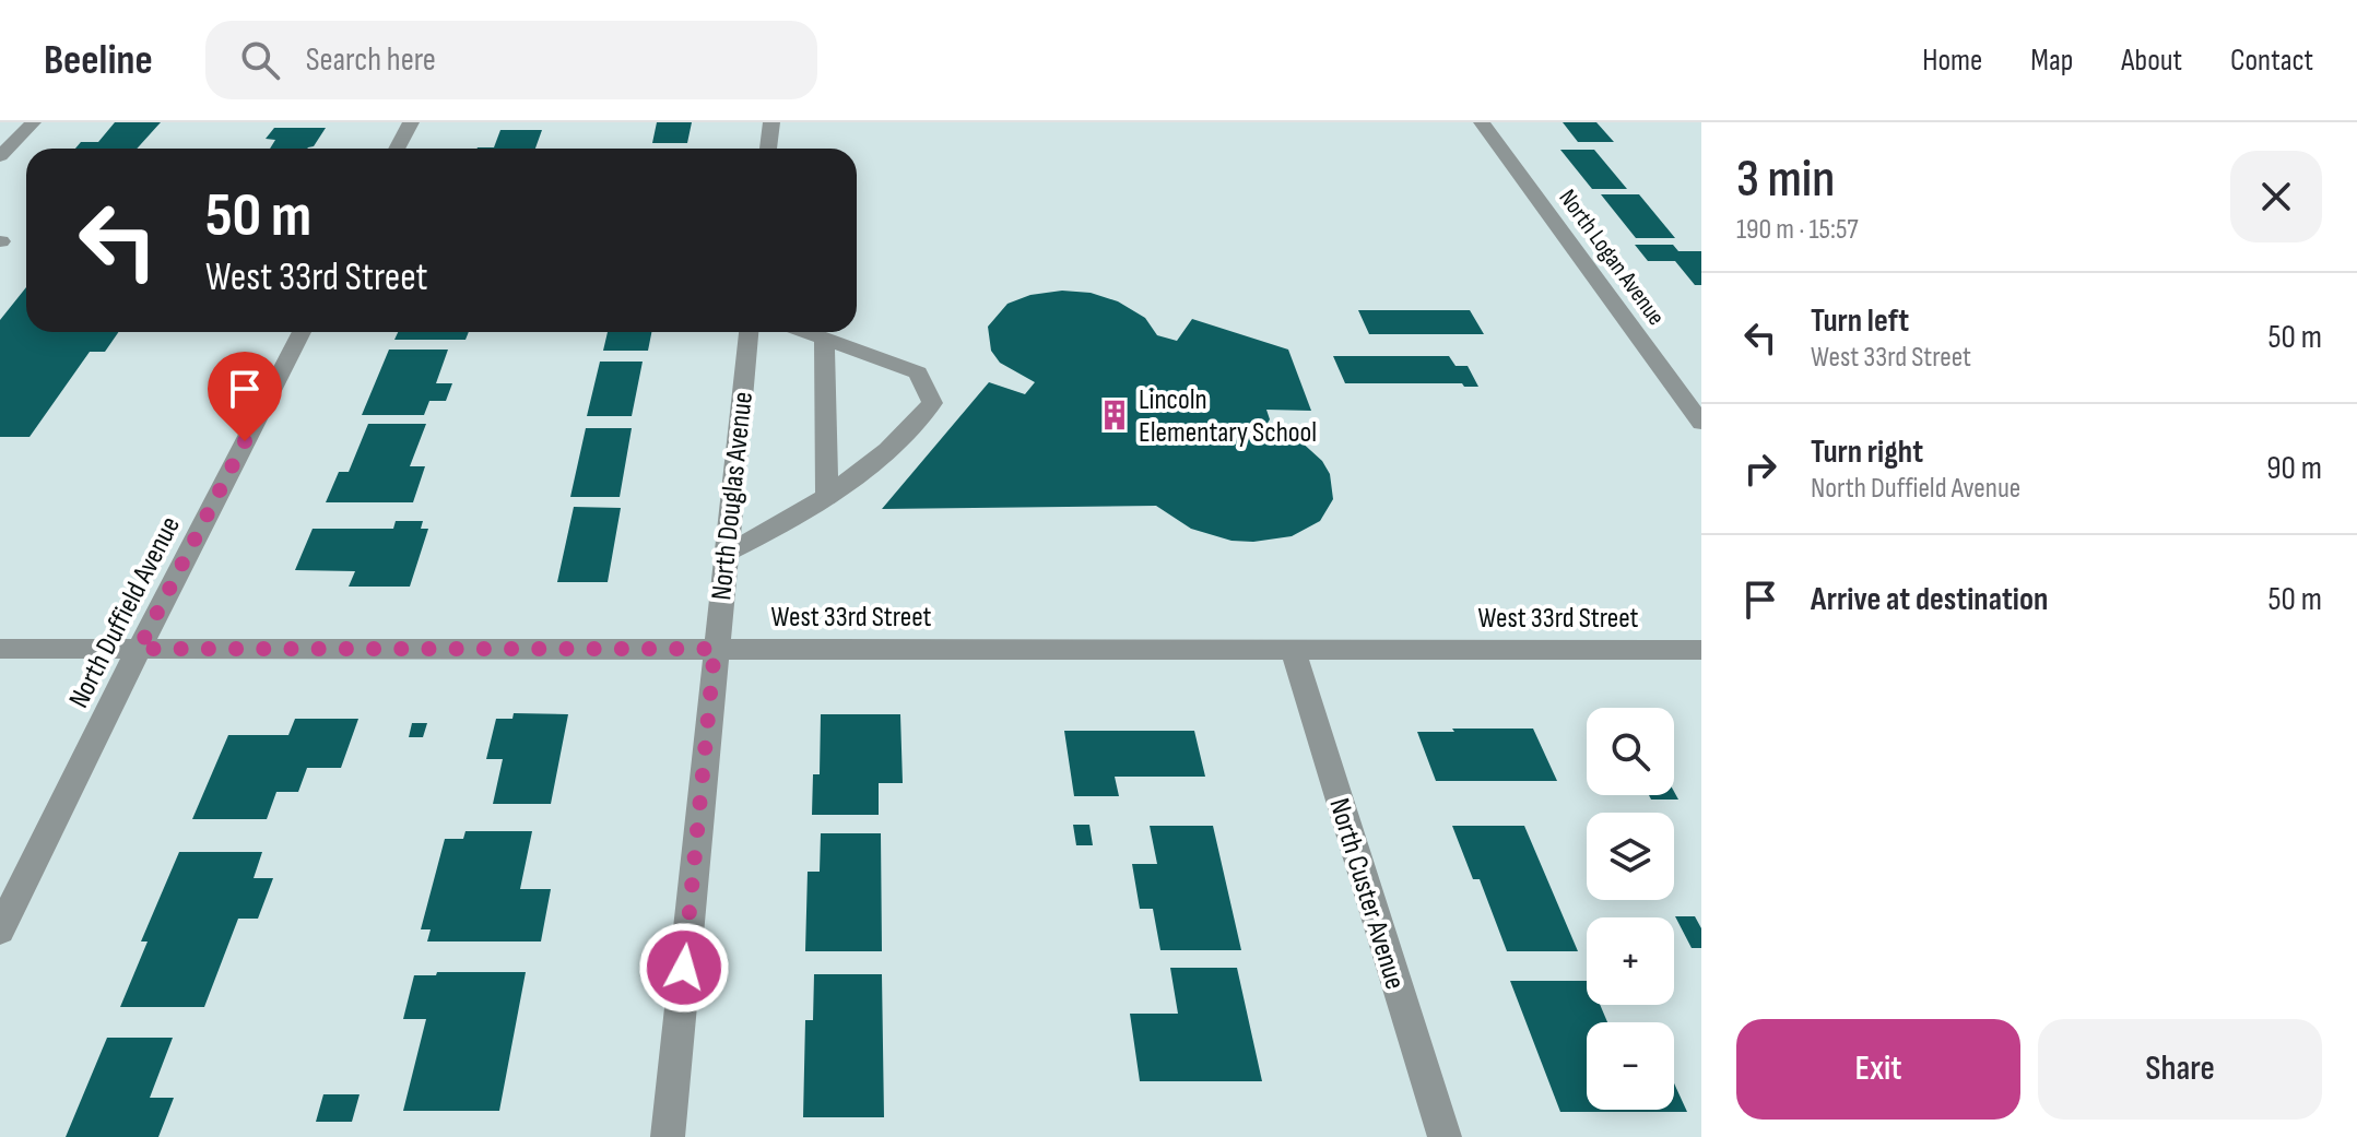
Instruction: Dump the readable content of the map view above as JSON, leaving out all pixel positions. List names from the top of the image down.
{
  "streets": {
    "street": [
      "North Logan Avenue",
      "North Douglas Avenue",
      "North Duffield Avenue",
      "West 33rd Street",
      "North Custer Avenue"
    ]
  },
  "crossings": [
    ["North Douglas Avenue", "West 33rd Street"],
    ["North Duffield Avenue", "West 33rd Street"],
    ["West 33rd Street", "North Custer Avenue"]
  ],
  "places": {
    "building": ["Lincoln Elementary School"]
  },
  "page": {
    "header": "Beeline",
    "search": "Search here",
    "nav": [
      "Home",
      "Map",
      "About",
      "Contact"
    ],
    "heading": ["3 min", "190 m · 15:57"],
    "turn": ["50 m", "West 33rd Street"],
    "list": [
      {
        "name": "Turn left",
        "note": "West 33rd Street",
        "value": "50 m"
      },
      {
        "name": "Turn right",
        "note": "North Duffield Avenue",
        "value": "90 m"
      },
      {
        "name": "Arrive at destination",
        "value": "50 m"
      }
    ],
    "map_buttons": ["+", "−"],
    "buttons": ["Exit", "Share"]
  }
}
